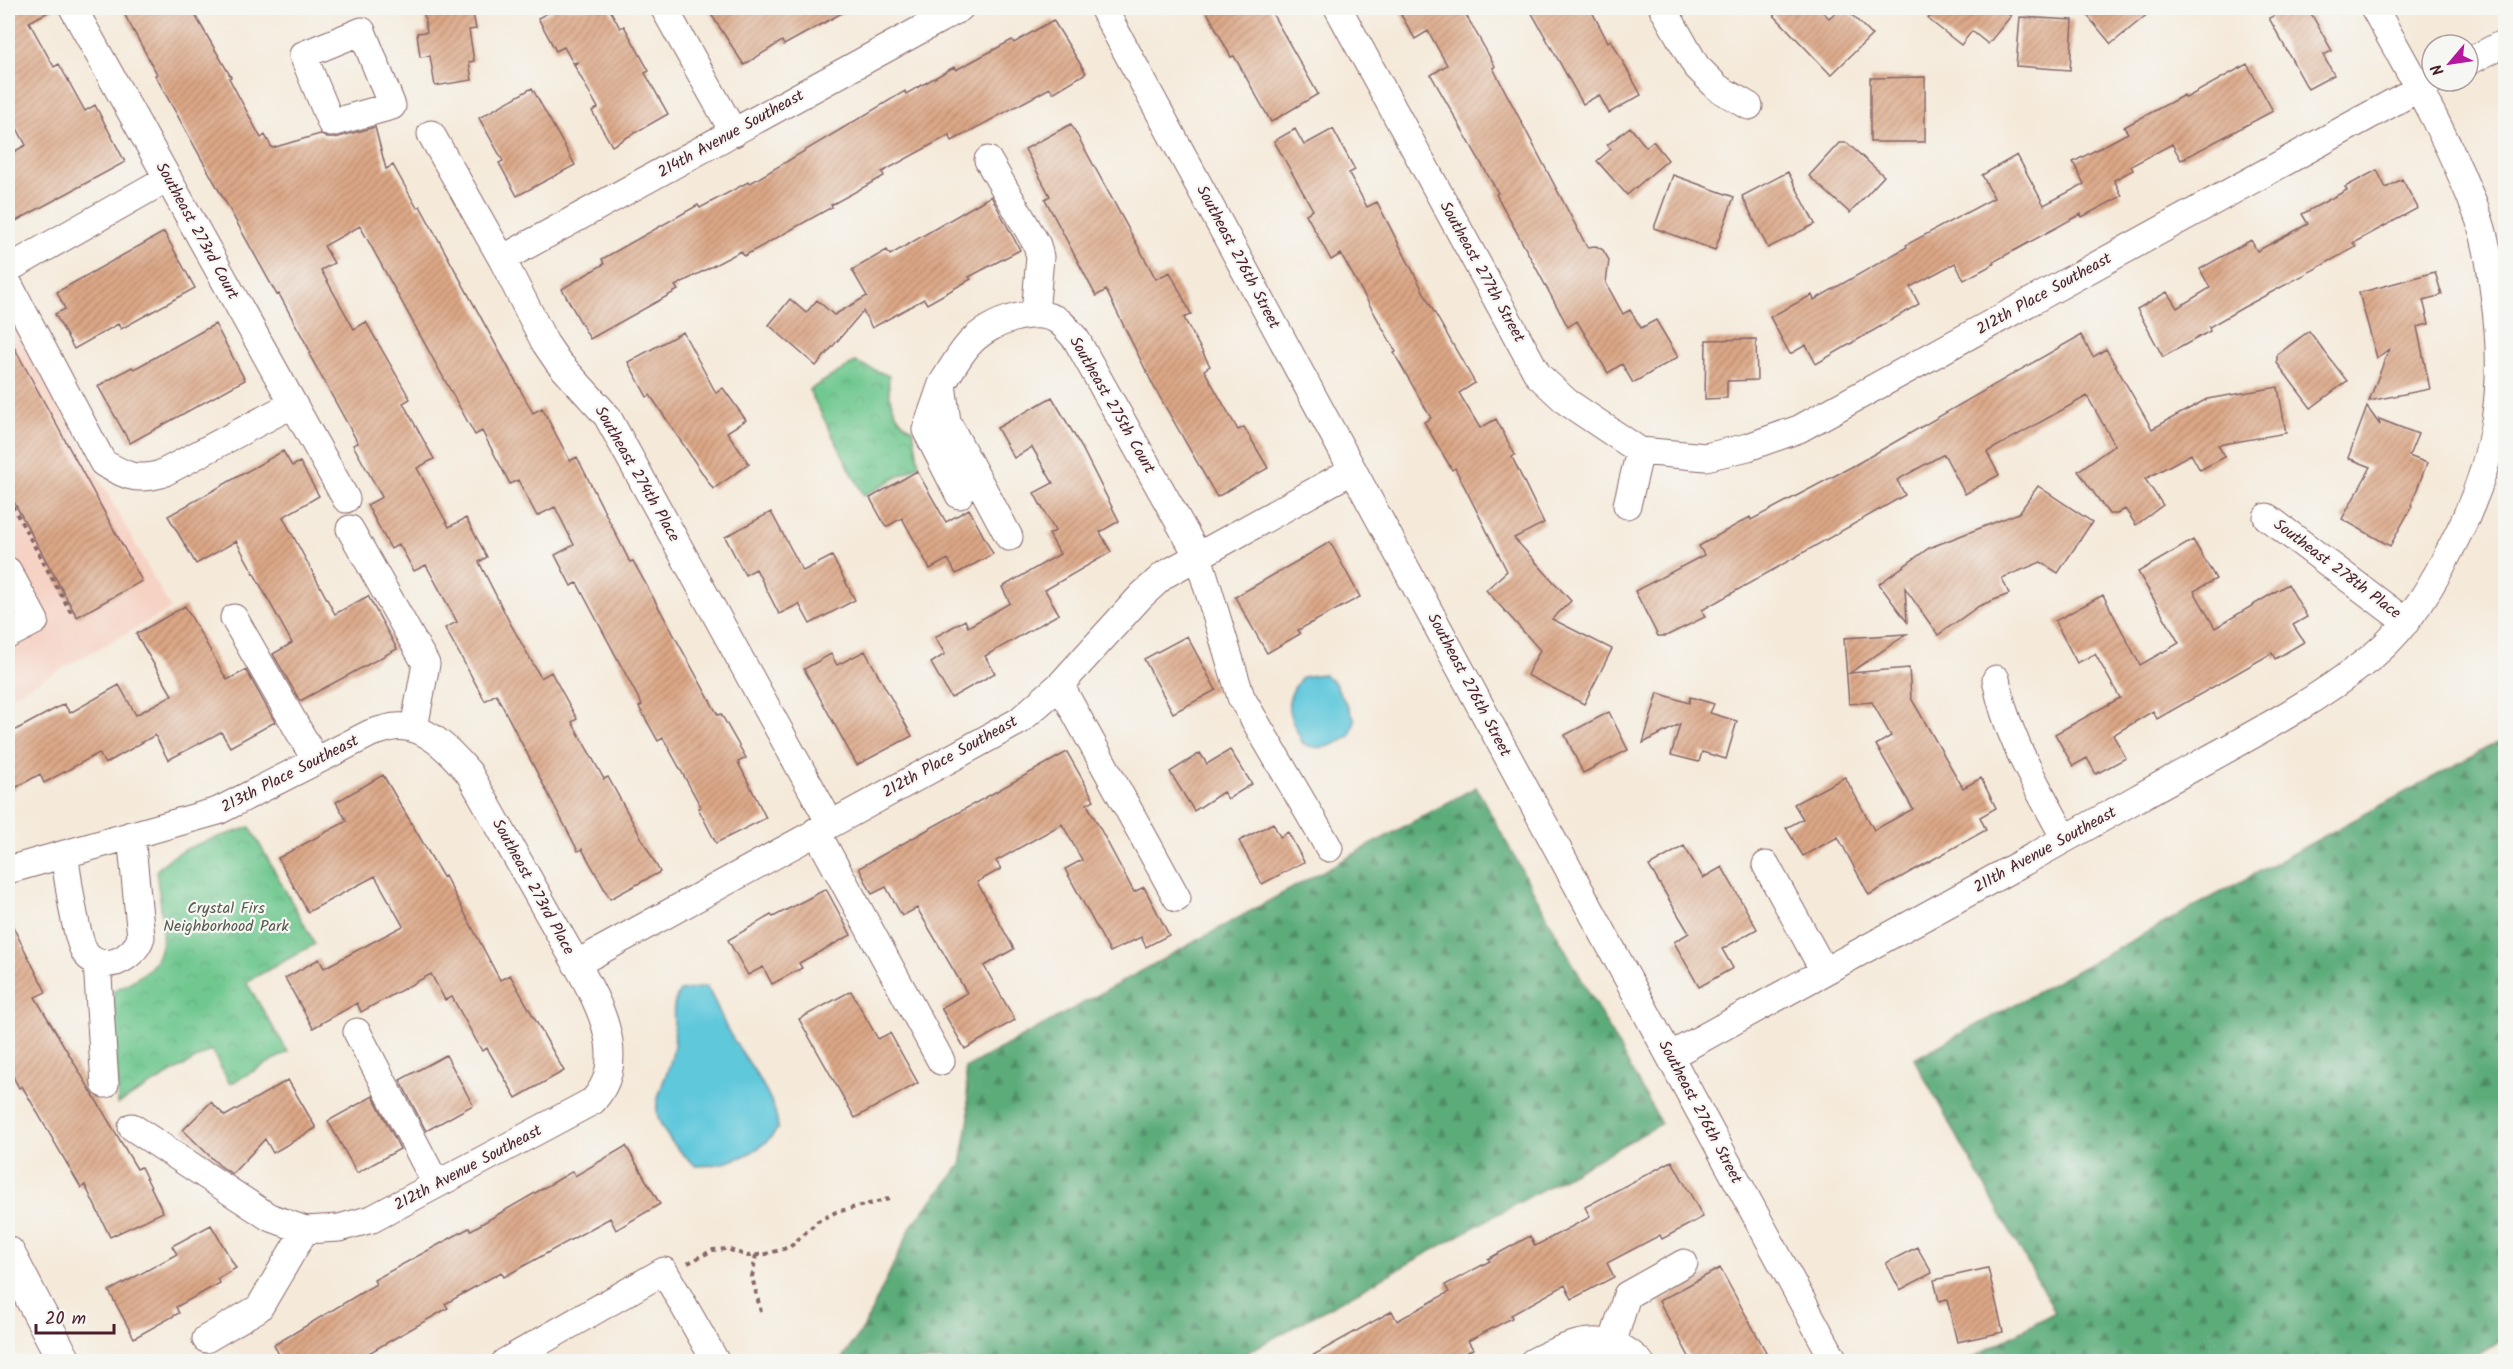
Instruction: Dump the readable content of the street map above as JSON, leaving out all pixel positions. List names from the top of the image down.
{
  "streets": {
    "street": [
      "214th Avenue Southeast",
      "Southeast 273rd Court",
      "Southeast 276th Street",
      "Southeast 277th Street",
      "212th Place Southeast",
      "Southeast 275th Court",
      "Southeast 274th Place",
      "Southeast 278th Place",
      "213th Place Southeast",
      "211th Avenue Southeast",
      "Southeast 273rd Place",
      "212th Avenue Southeast"
    ]
  },
  "crossings": [
    ["214th Avenue Southeast", "Southeast 274th Place"],
    ["Southeast 276th Street", "212th Place Southeast"],
    ["Southeast 276th Street", "211th Avenue Southeast"],
    ["Southeast 277th Street", "212th Place Southeast"],
    ["212th Place Southeast", "Southeast 275th Court"],
    ["212th Place Southeast", "Southeast 274th Place"],
    ["212th Place Southeast", "Southeast 273rd Place"],
    ["Southeast 278th Place", "211th Avenue Southeast"],
    ["213th Place Southeast", "Southeast 273rd Place"],
    ["Southeast 273rd Place", "212th Avenue Southeast"]
  ],
  "parks": ["Crystal Firs Neighborhood Park"],
  "scale_bar": "20 m",
  "north": "bottom left"
}
